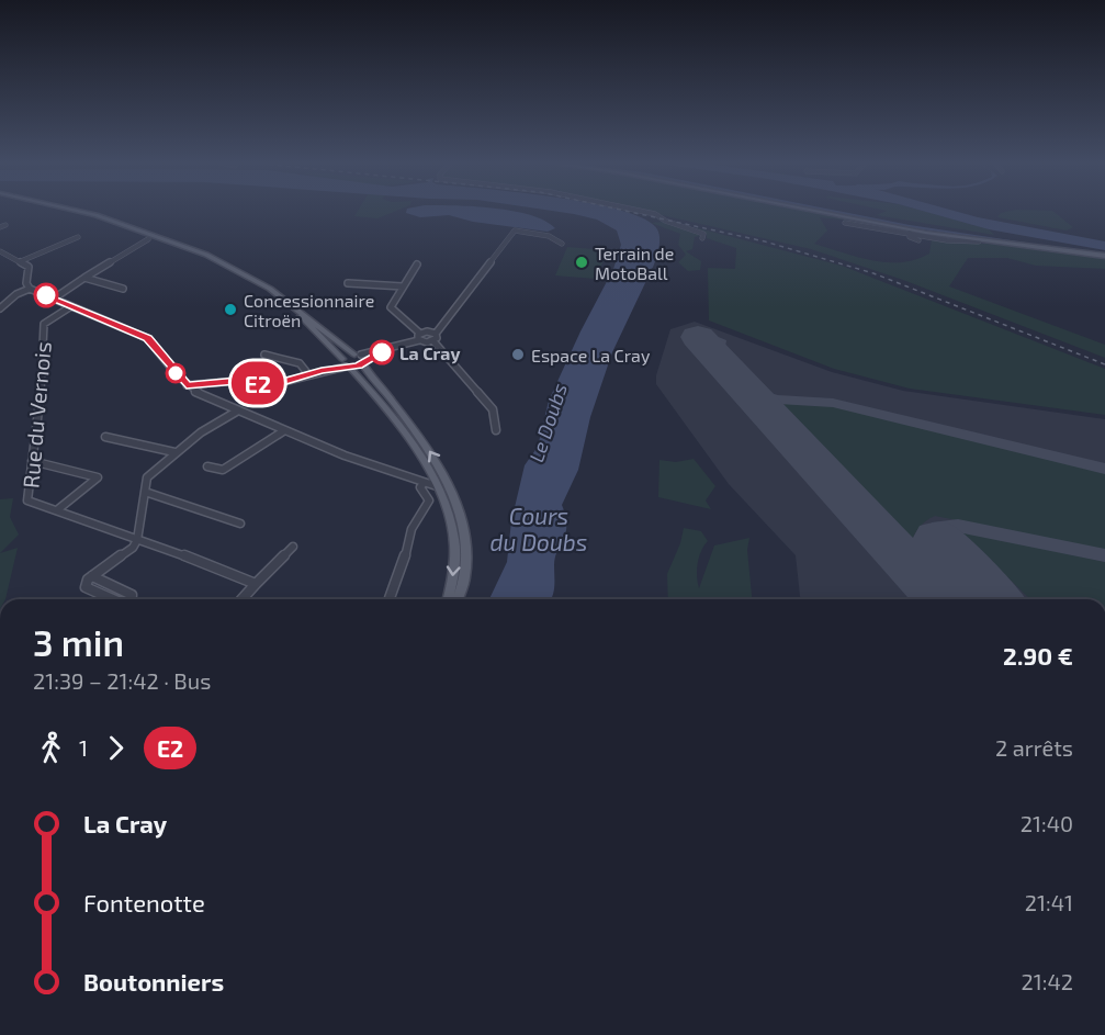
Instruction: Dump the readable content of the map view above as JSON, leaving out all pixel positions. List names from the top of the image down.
{
  "streets": {
    "street": ["Rue du Vernois"]
  },
  "water": ["Le Doubs", "Cours du Doubs"],
  "places": [
    "Terrain de MotoBall",
    "Concessionnaire Citroën",
    "La Cray",
    "Espace La Cray"
  ],
  "lines": ["bus line E2"],
  "page": {
    "on_map": "E2",
    "heading": ["3 min", "21:39 – 21:42 · Bus", "2.90 €"],
    "legs": ["1", "E2", "2 arrêts"],
    "list": [
      {
        "name": "La Cray",
        "value": "21:40"
      },
      {
        "name": "Fontenotte",
        "value": "21:41"
      },
      {
        "name": "Boutonniers",
        "value": "21:42"
      }
    ]
  }
}
